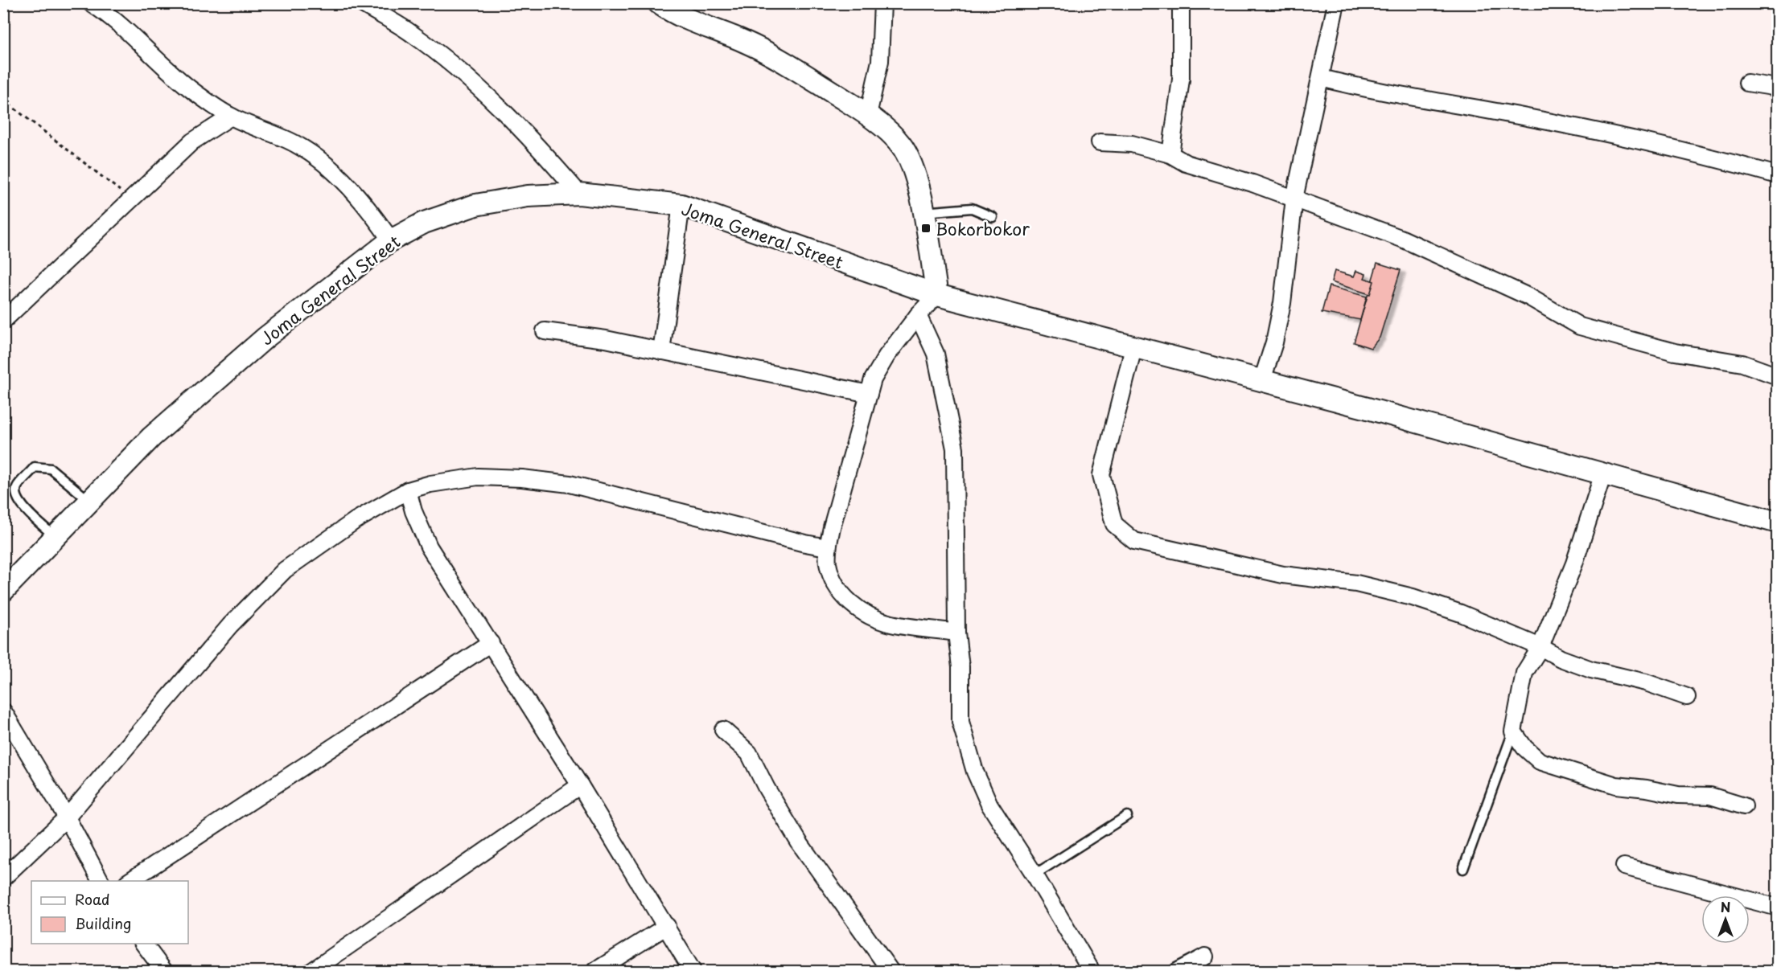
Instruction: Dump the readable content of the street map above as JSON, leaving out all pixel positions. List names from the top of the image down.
{
  "streets": {
    "street": ["Joma General Street"]
  },
  "places": {
    "transit": ["Bokorbokor"]
  },
  "legend": ["Road", "Building"],
  "north": "top"
}
